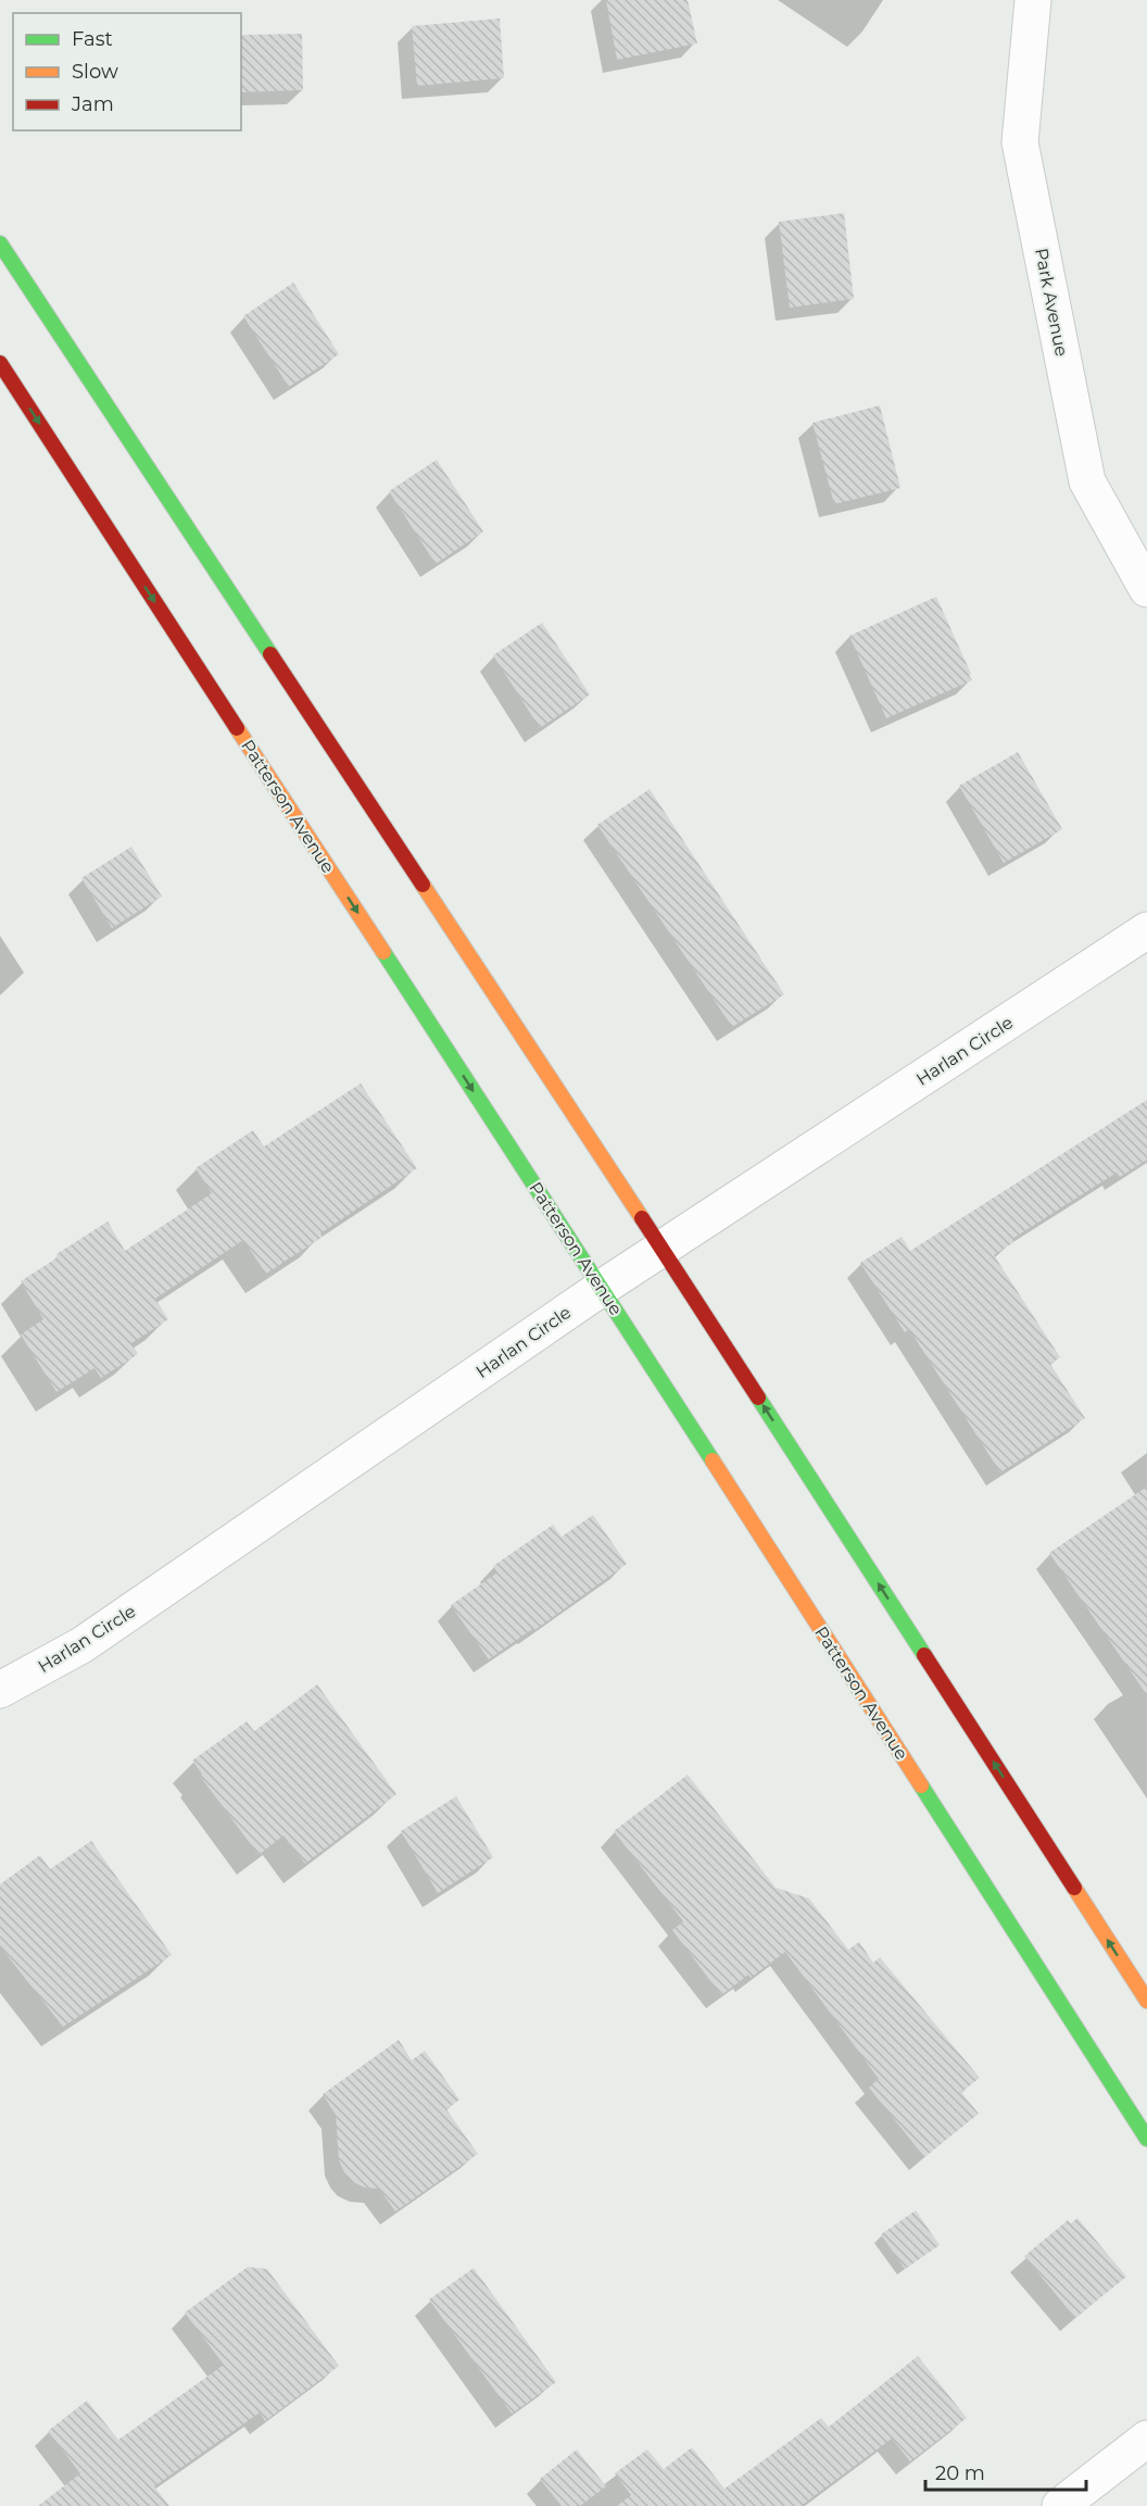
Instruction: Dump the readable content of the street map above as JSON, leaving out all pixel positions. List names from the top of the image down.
{
  "streets": {
    "main road": ["Patterson Avenue"],
    "street": ["Park Avenue", "Harlan Circle"]
  },
  "crossings": [
    ["Patterson Avenue", "Harlan Circle"]
  ],
  "legend": ["Fast", "Slow", "Jam"],
  "scale_bar": "20 m"
}
